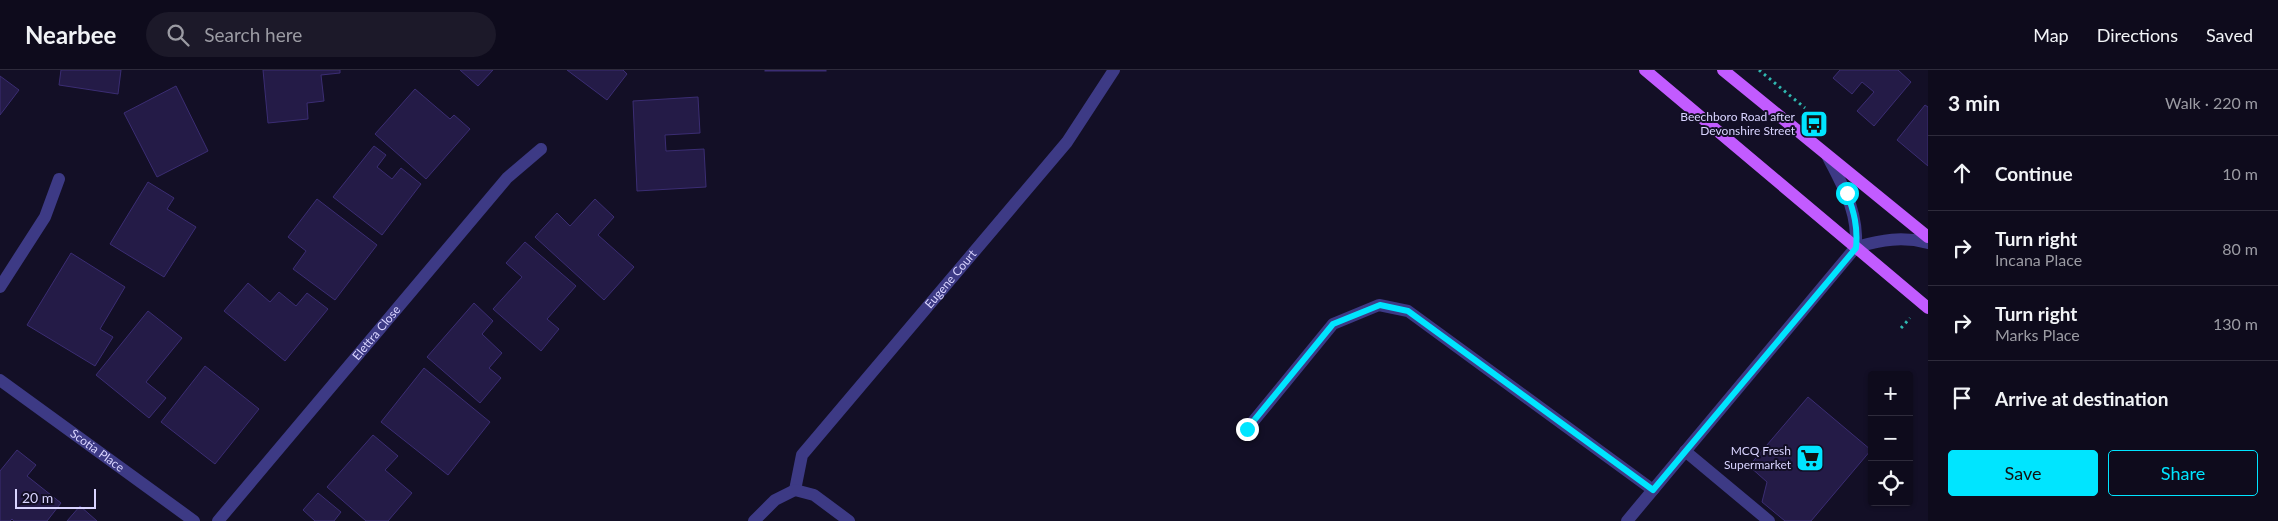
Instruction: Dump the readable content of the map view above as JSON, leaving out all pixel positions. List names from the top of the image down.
{
  "streets": {
    "street": ["Eugene Court", "Elettra Close", "Scotia Place"]
  },
  "places": {
    "bus stop": ["Beechboro Road after Devonshire Street"],
    "supermarket": ["MCQ Fresh Supermarket"]
  },
  "scale_bar": "20 m",
  "page": {
    "header": "Nearbee",
    "search": "Search here",
    "nav": ["Map", "Directions", "Saved"],
    "heading": ["3 min", "Walk · 220 m"],
    "list": [
      ["Continue", "10 m"],
      ["Turn right", "Incana Place", "80 m"],
      ["Turn right", "Marks Place", "130 m"],
      "Arrive at destination"
    ],
    "map_buttons": ["+", "−"],
    "buttons": ["Save", "Share"],
    "scale": "20 m"
  }
}
